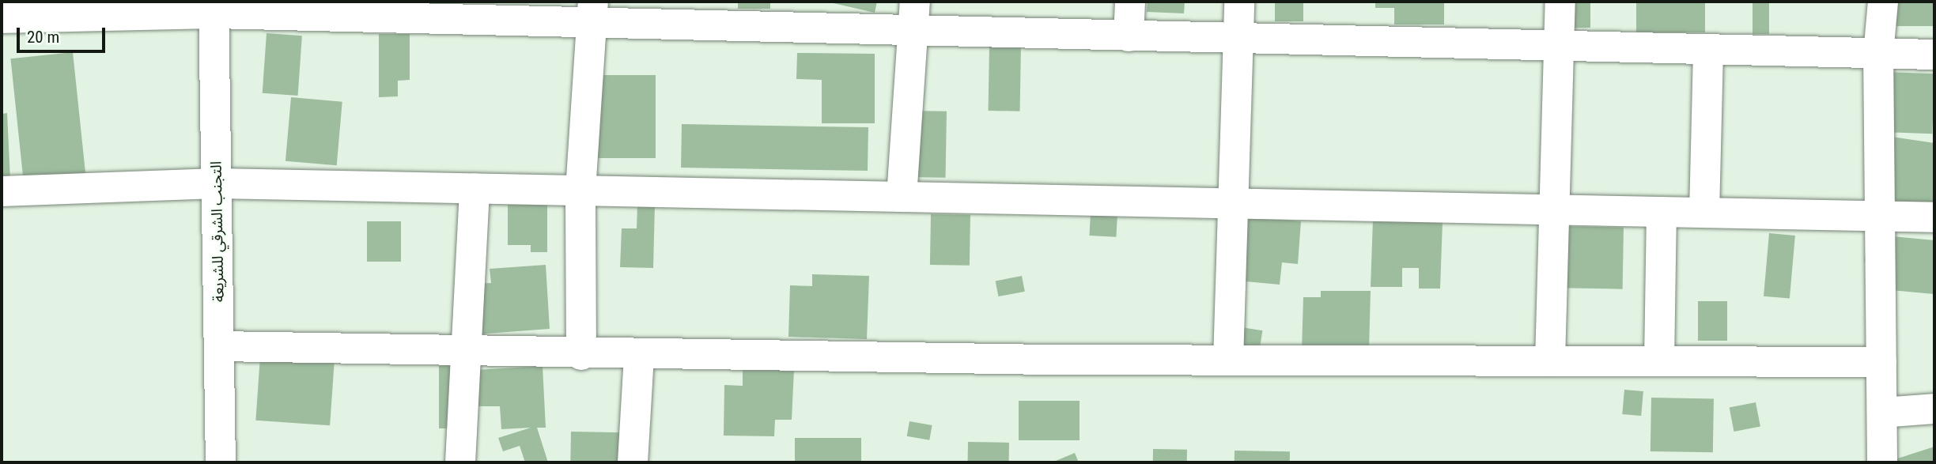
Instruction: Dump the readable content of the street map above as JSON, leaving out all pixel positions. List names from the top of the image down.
{
  "streets": {
    "street": ["التجنب الشرقي للشريعة"]
  },
  "scale_bar": "20 m"
}
